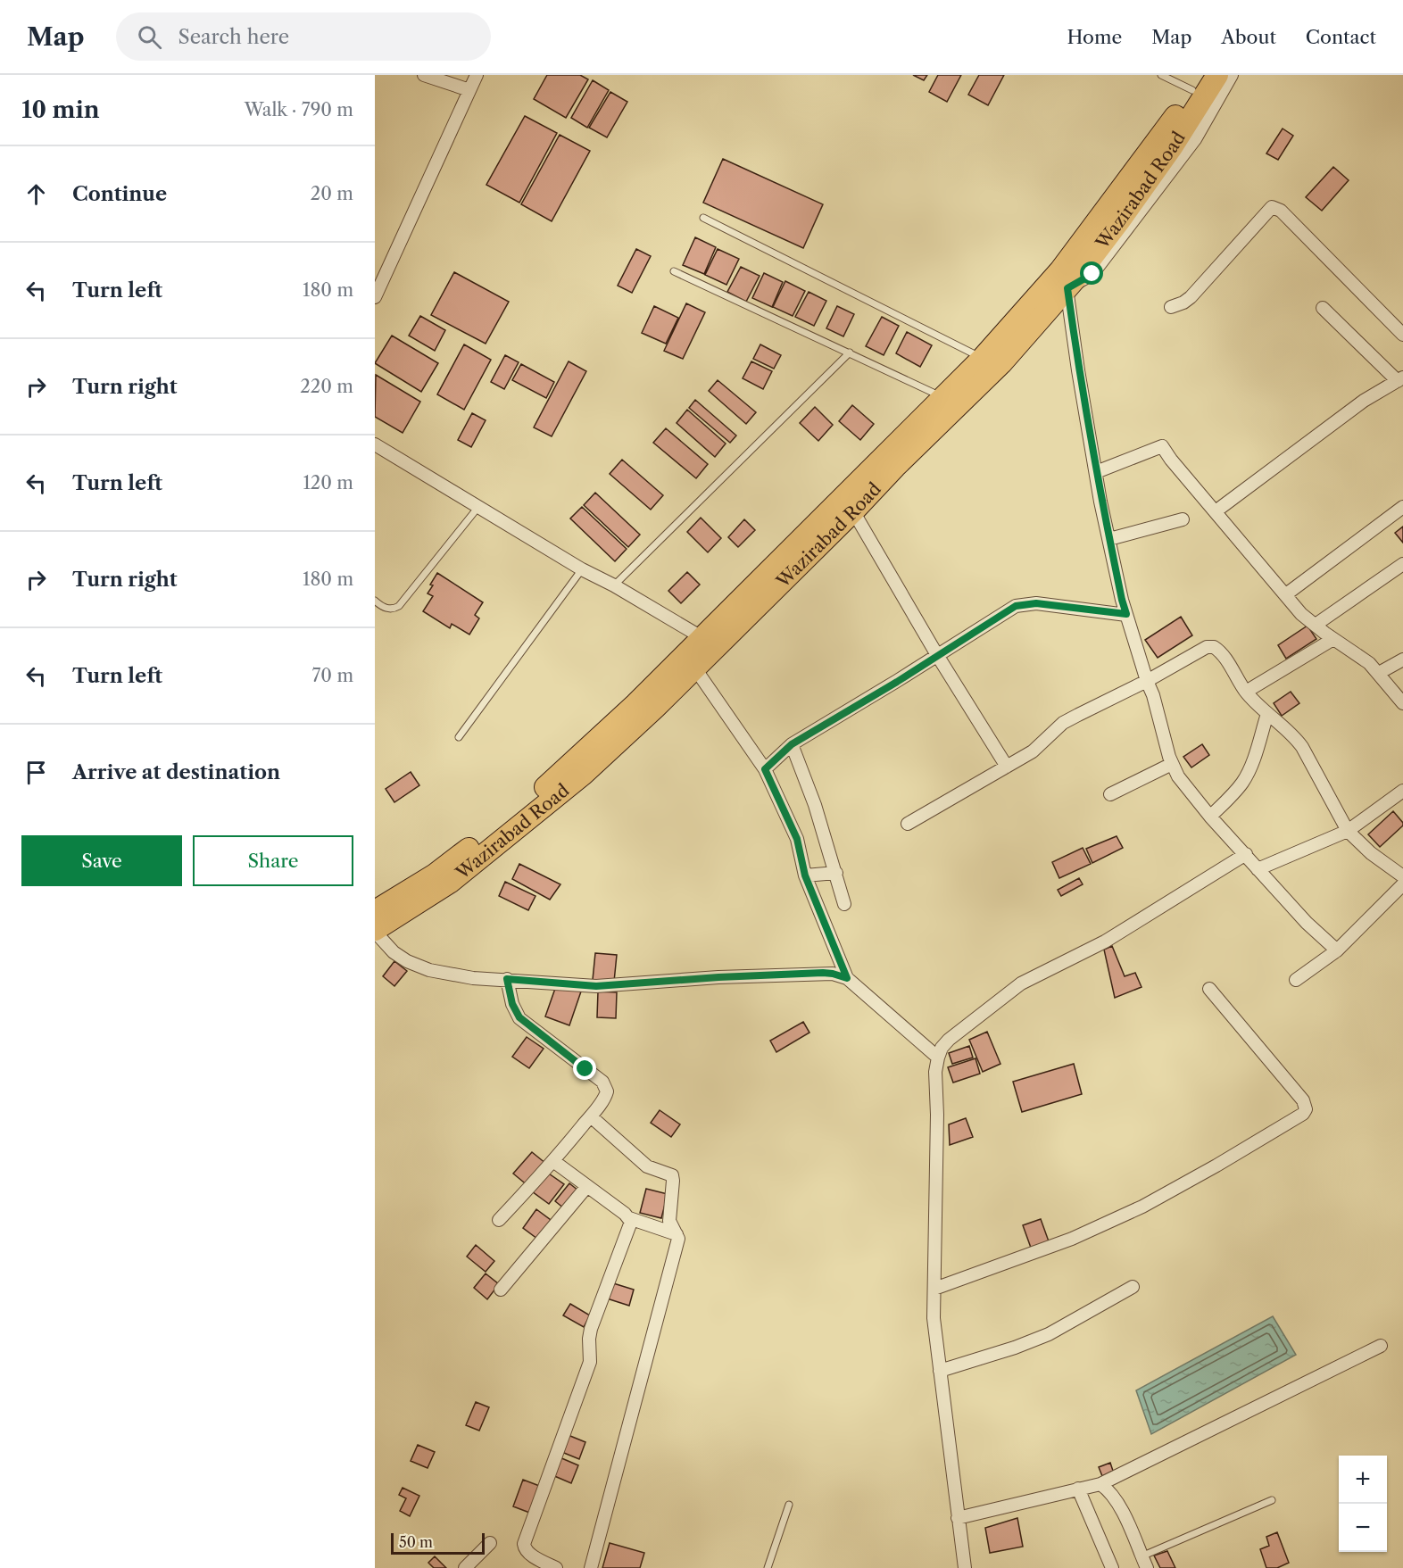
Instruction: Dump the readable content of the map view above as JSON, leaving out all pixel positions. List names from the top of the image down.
{
  "streets": {
    "highway": ["Wazirabad Road"]
  },
  "scale_bar": "50 m",
  "page": {
    "header": "Map",
    "search": "Search here",
    "nav": [
      "Home",
      "Map",
      "About",
      "Contact"
    ],
    "heading": ["10 min", "Walk · 790 m"],
    "list": [
      ["Continue", "20 m"],
      ["Turn left", "180 m"],
      ["Turn right", "220 m"],
      ["Turn left", "120 m"],
      ["Turn right", "180 m"],
      ["Turn left", "70 m"],
      "Arrive at destination"
    ],
    "buttons": ["Save", "Share"],
    "map_buttons": ["+", "−"],
    "scale": "50 m"
  }
}
